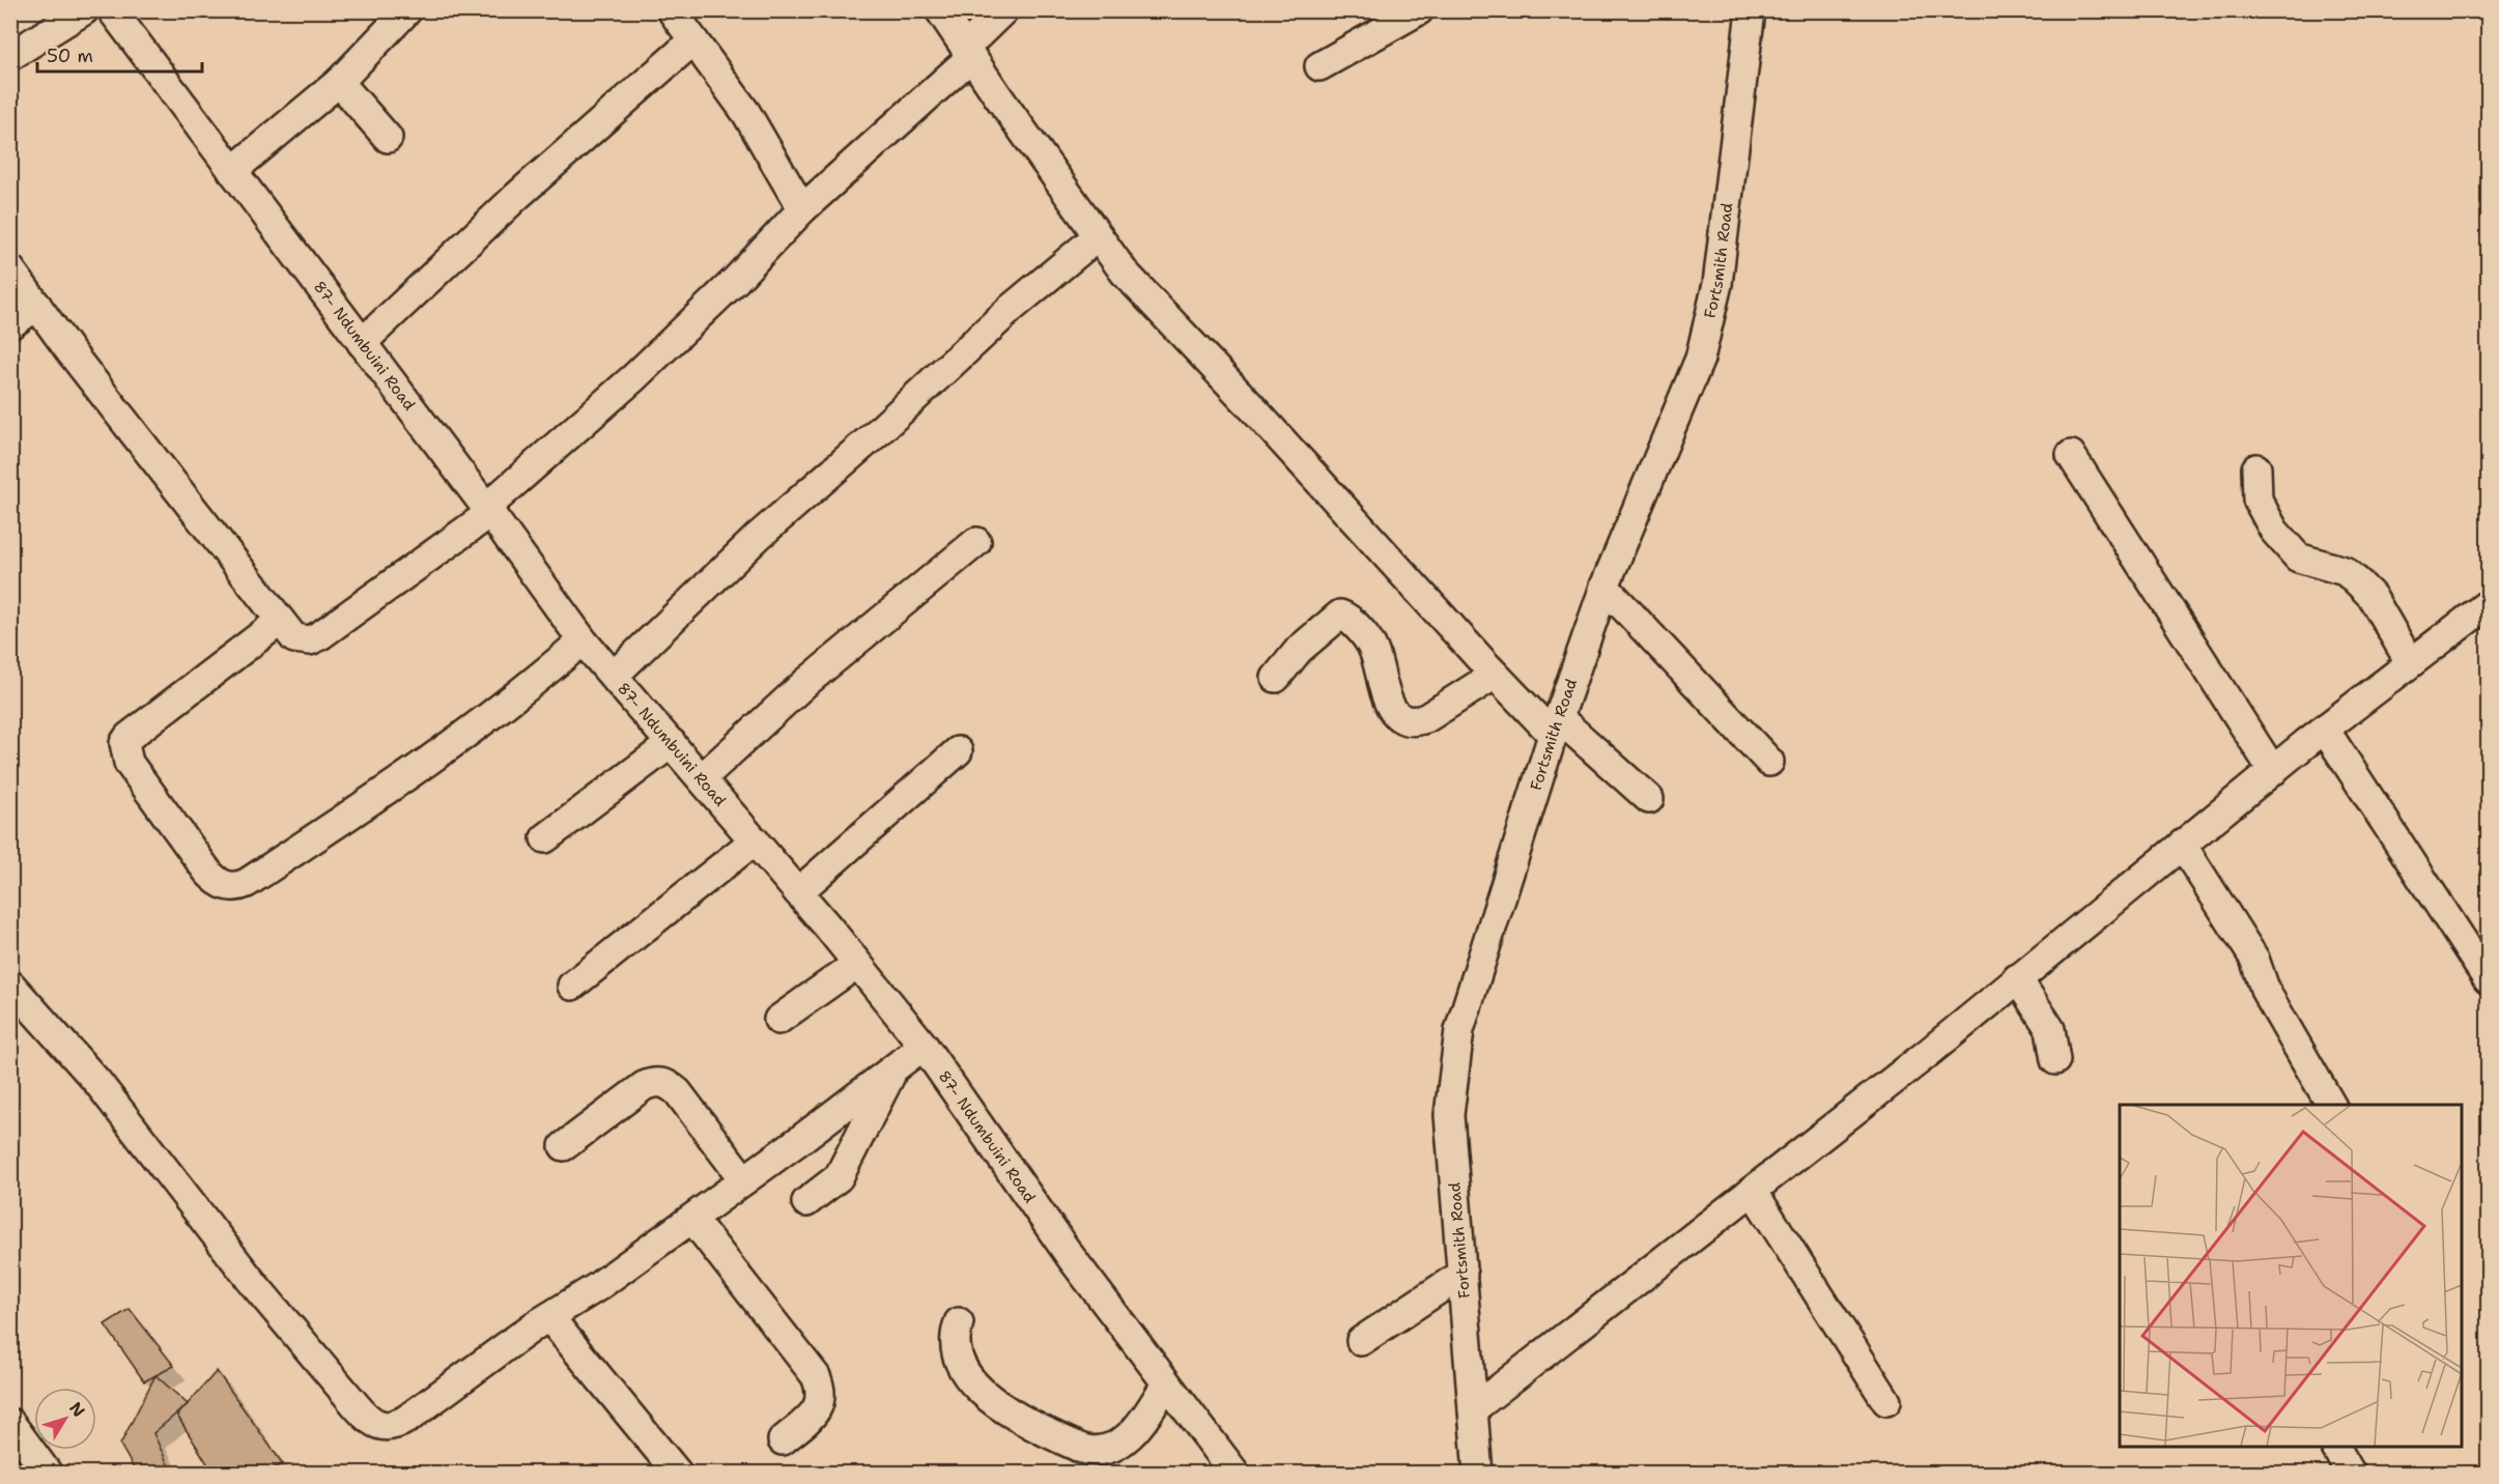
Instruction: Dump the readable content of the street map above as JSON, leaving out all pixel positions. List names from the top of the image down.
{
  "streets": {
    "street": ["Fortsmith Road", "87- Ndumbuini Road"]
  },
  "scale_bar": "50 m",
  "north": "top right"
}
